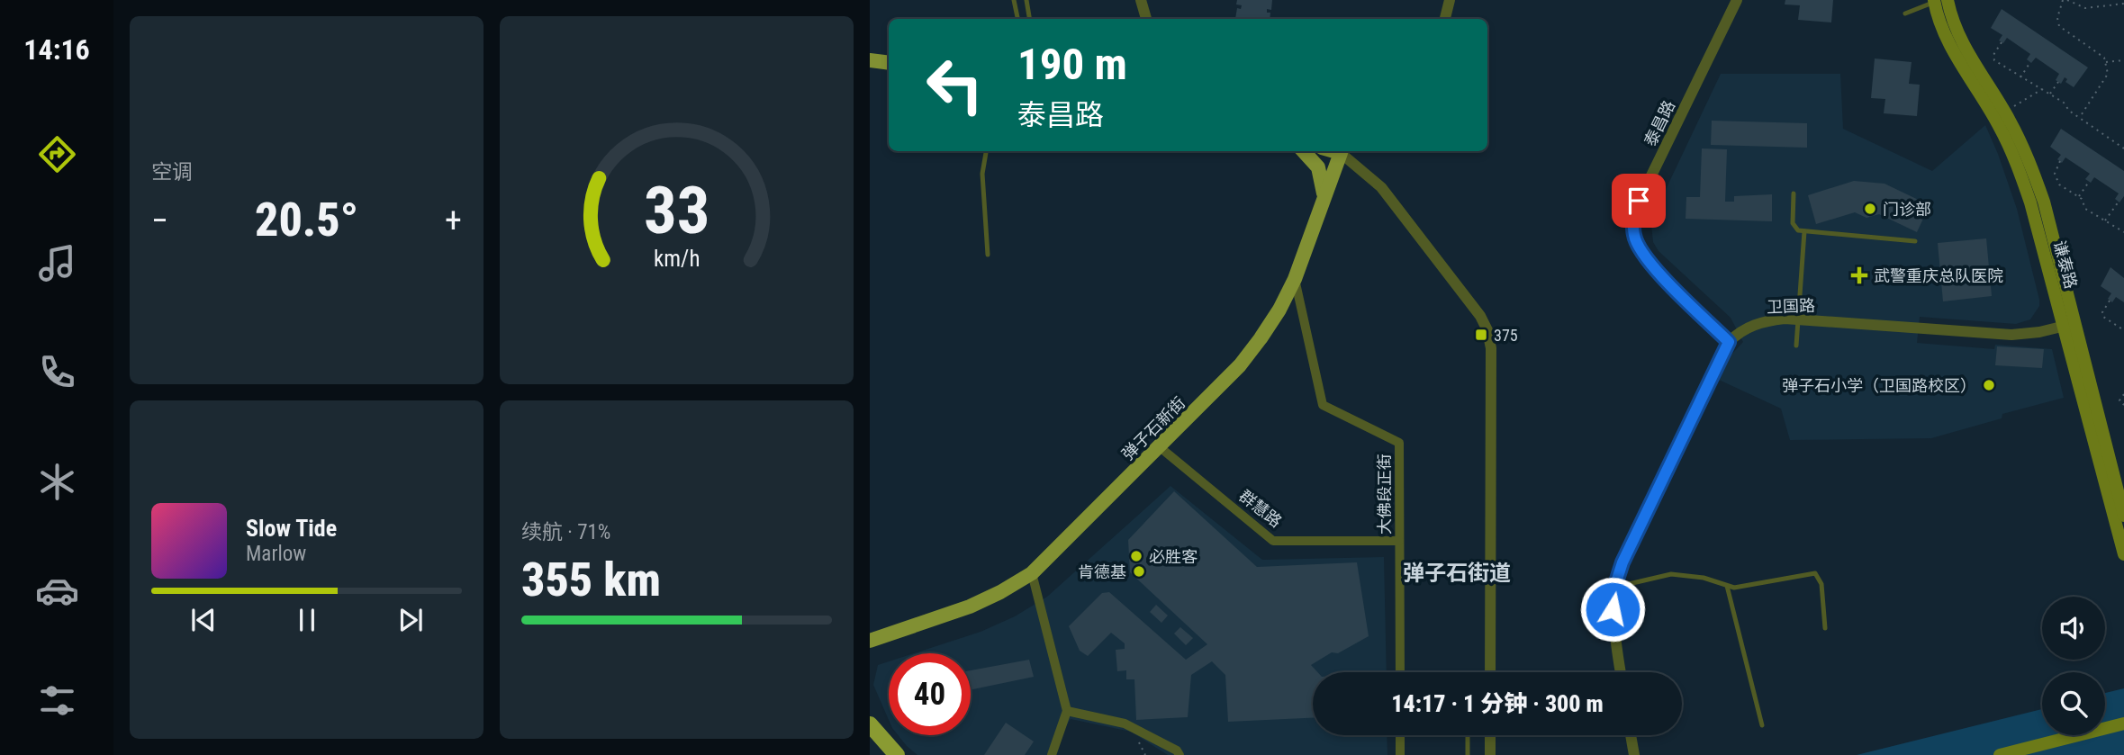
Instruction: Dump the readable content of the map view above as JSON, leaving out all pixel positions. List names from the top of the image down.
{
  "streets": {
    "main road": ["谦泰路", "弹子石新街"],
    "street": [
      "泰昌路",
      "卫国路",
      "大佛段正街",
      "群慧路"
    ]
  },
  "crossings": [
    ["泰昌路", "卫国路"],
    ["谦泰路", "卫国路"],
    ["弹子石新街", "大佛段正街"],
    ["弹子石新街", "群慧路"],
    ["大佛段正街", "群慧路"]
  ],
  "districts": ["弹子石街道"],
  "places": {
    "other": [
      "门诊部",
      "弹子石小学（卫国路校区）",
      "必胜客",
      "肯德基"
    ],
    "health": ["武警重庆总队医院"],
    "transit": ["375"]
  },
  "page": {
    "tabs": "14:16",
    "tile": [
      "空调",
      ["续航 · 71%", "355 km"]
    ],
    "turn": ["190 m", "泰昌路"],
    "heat": ["−", "20.5°", "+"],
    "song": ["Slow Tide", "Marlow"],
    "limit": "40",
    "trip": "14:17 · 1 分钟 · 300 m",
    "gauge": ["33", "km/h"]
  }
}
